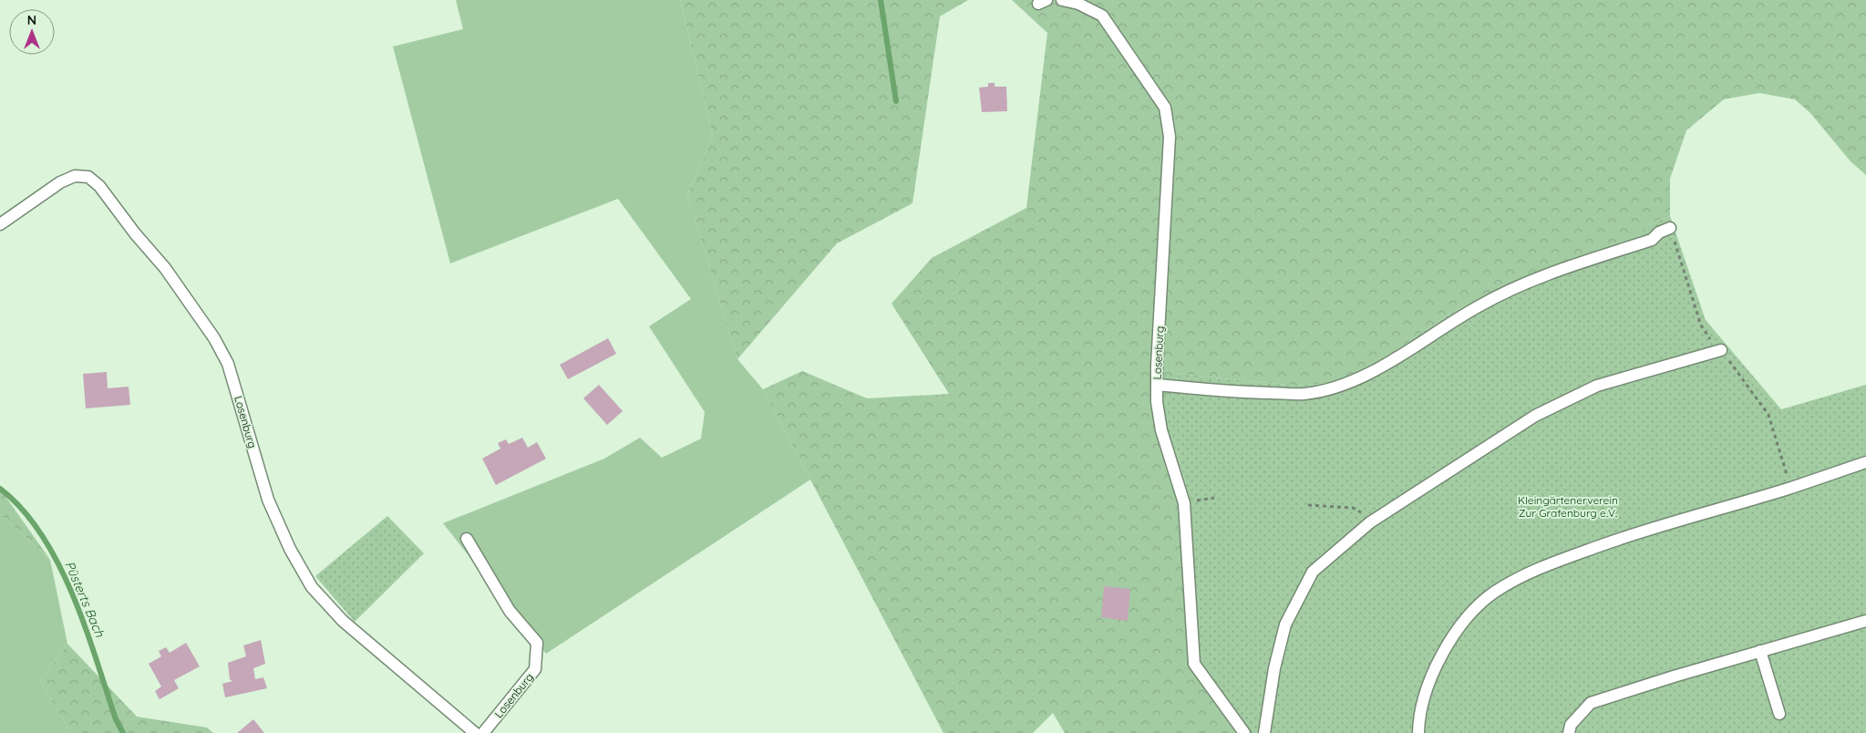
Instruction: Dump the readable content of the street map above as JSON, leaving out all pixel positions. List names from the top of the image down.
{
  "streets": {
    "lane": ["Losenburg"]
  },
  "water": ["Püsterts Bach"],
  "parks": ["Kleingärtenerverein Zur Grafenburg e.V."],
  "north": "top"
}
